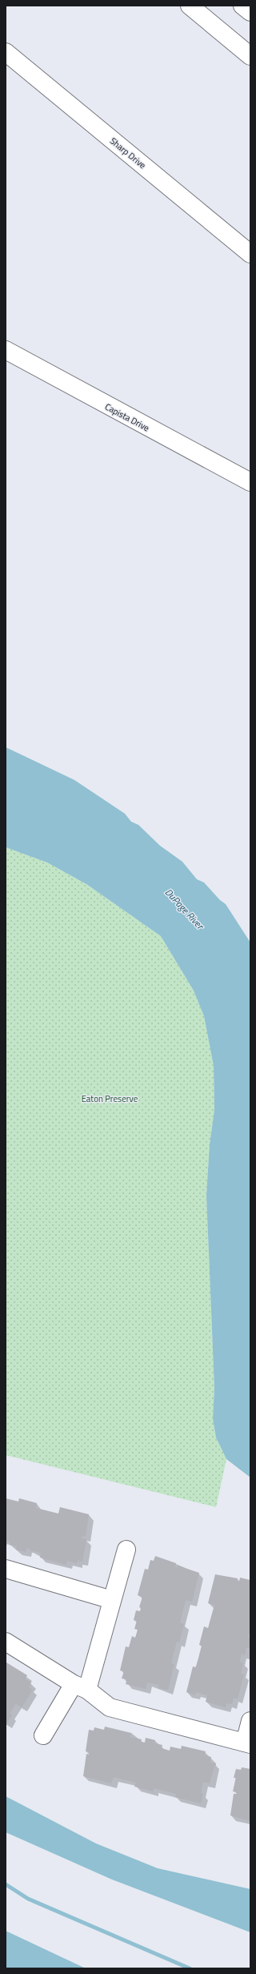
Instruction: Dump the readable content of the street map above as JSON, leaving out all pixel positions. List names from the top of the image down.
{
  "streets": {
    "street": ["Sharp Drive", "Capista Drive"]
  },
  "water": ["DuPage River"],
  "parks": ["Eaton Preserve"]
}
